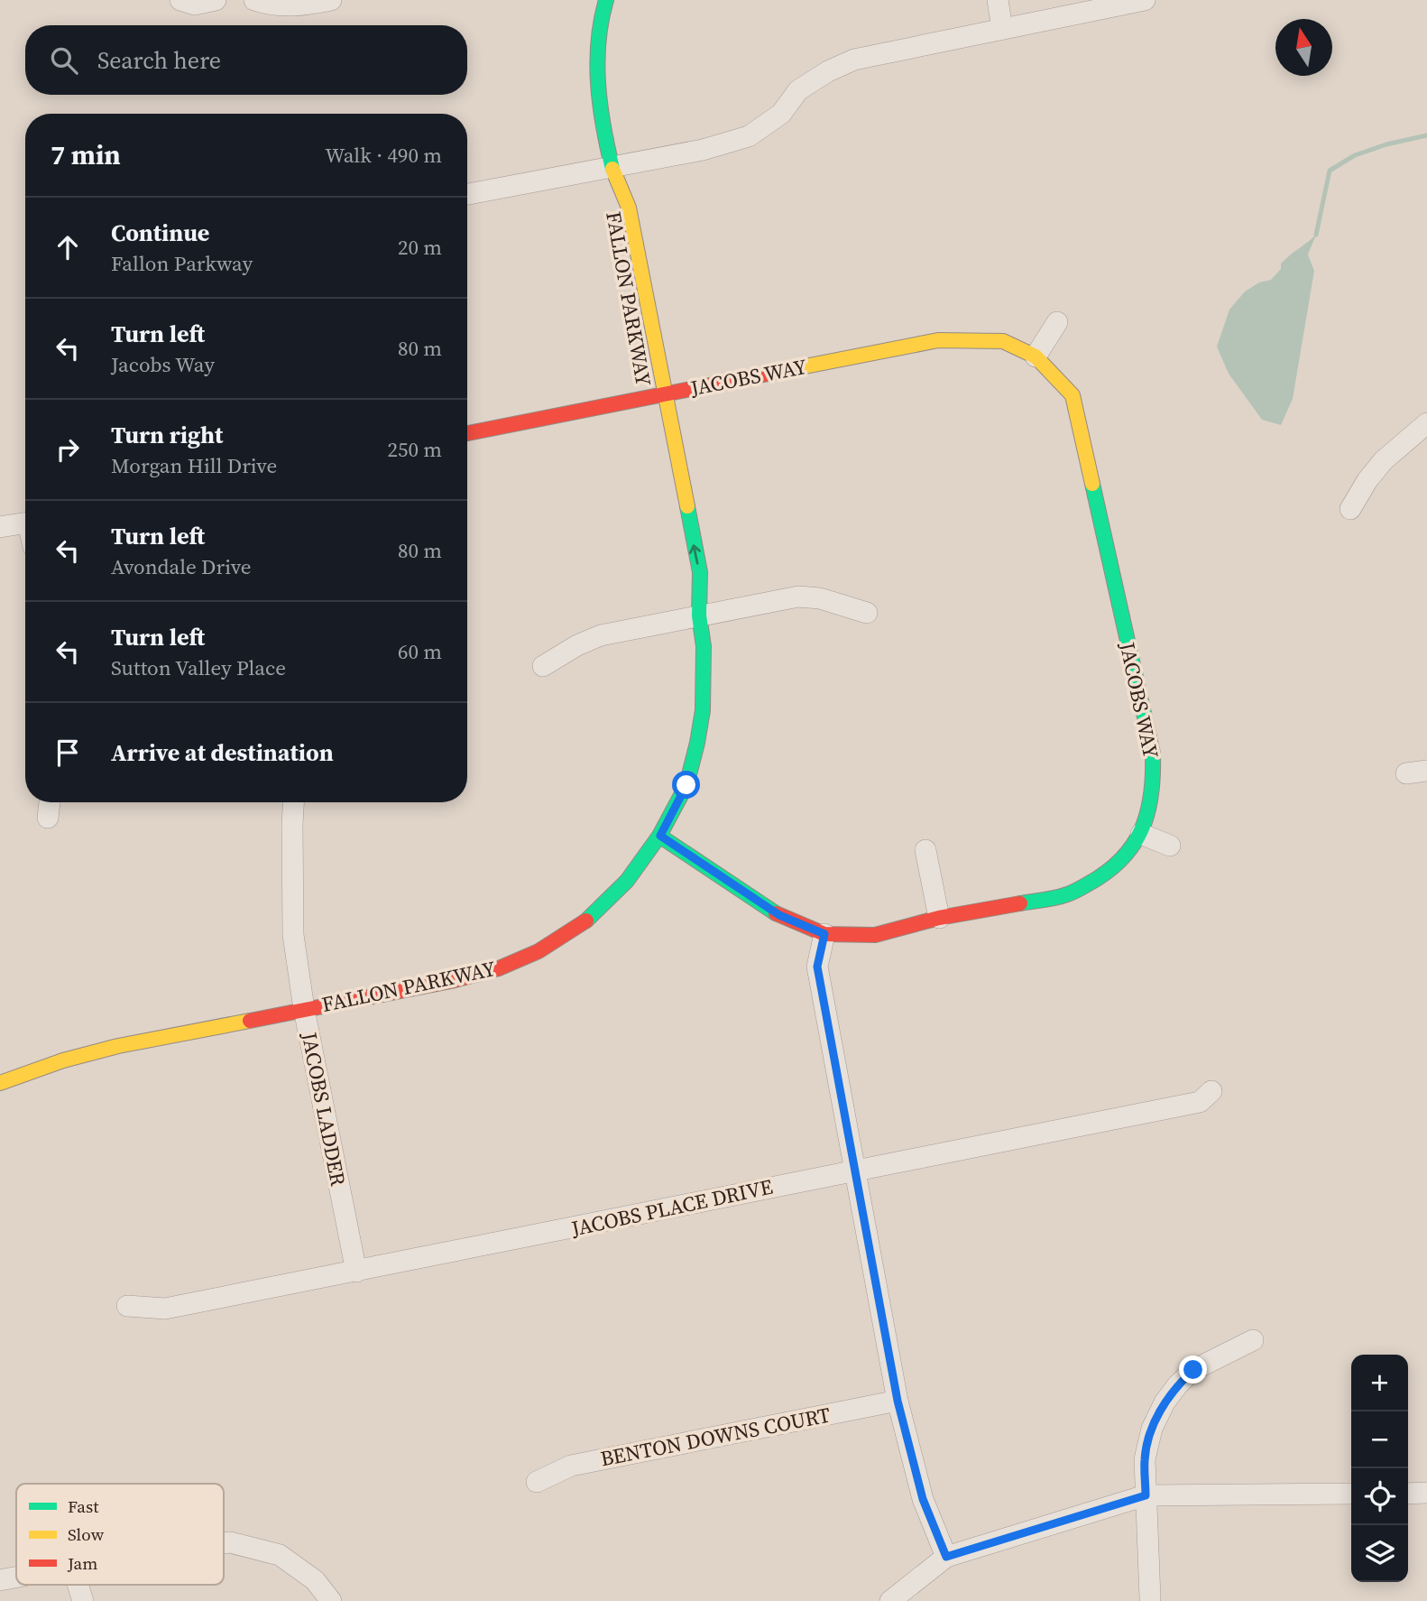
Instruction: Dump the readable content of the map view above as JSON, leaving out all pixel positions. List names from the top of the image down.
{
  "streets": {
    "street": [
      "FALLON PARKWAY",
      "JACOBS WAY",
      "JACOBS LADDER",
      "JACOBS PLACE DRIVE",
      "BENTON DOWNS COURT"
    ]
  },
  "crossings": [
    ["FALLON PARKWAY", "JACOBS WAY"],
    ["FALLON PARKWAY", "JACOBS LADDER"],
    ["JACOBS LADDER", "JACOBS PLACE DRIVE"]
  ],
  "legend": ["Fast", "Slow", "Jam"],
  "north": "top",
  "page": {
    "search": "Search here",
    "heading": ["7 min", "Walk · 490 m"],
    "list": [
      ["Continue", "Fallon Parkway", "20 m"],
      ["Turn left", "Jacobs Way", "80 m"],
      ["Turn right", "Morgan Hill Drive", "250 m"],
      ["Turn left", "Avondale Drive", "80 m"],
      ["Turn left", "Sutton Valley Place", "60 m"],
      "Arrive at destination"
    ],
    "map_buttons": ["+", "−"]
  }
}
